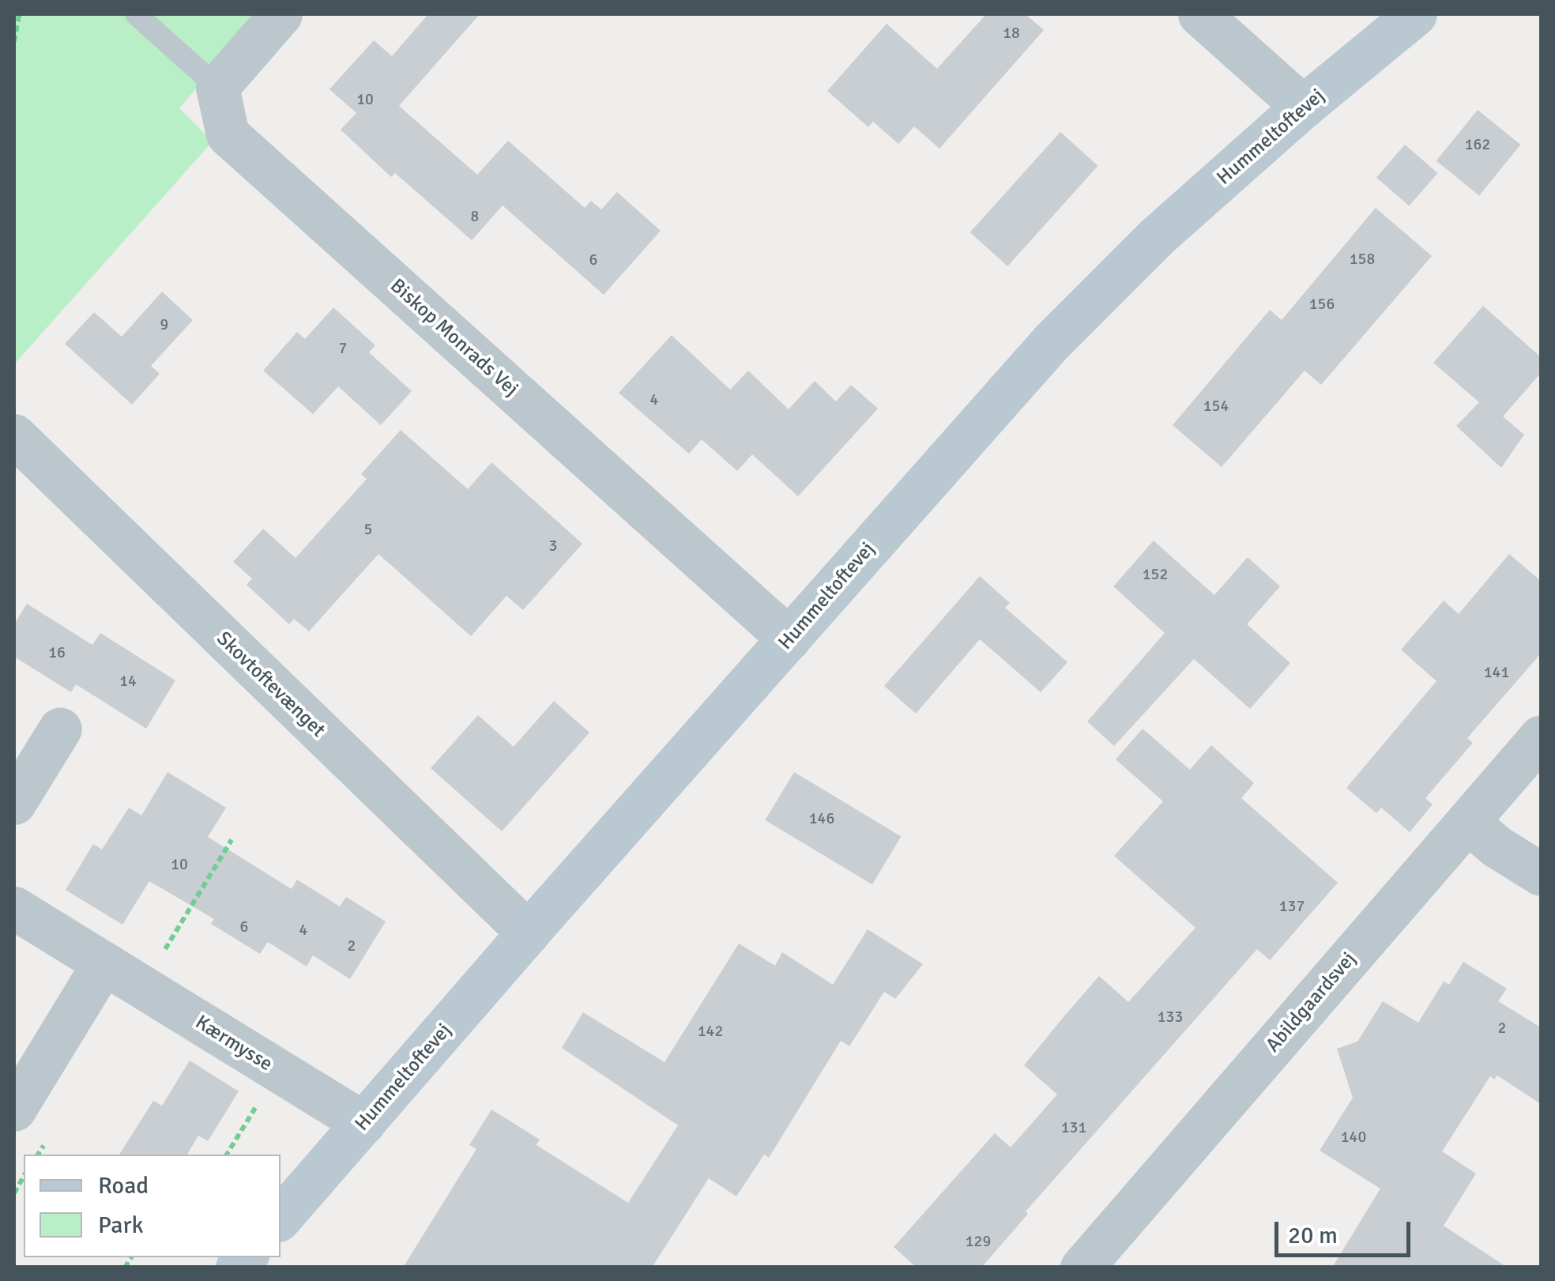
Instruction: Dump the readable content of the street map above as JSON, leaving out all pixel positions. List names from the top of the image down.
{
  "streets": {
    "street": [
      "Hummeltoftevej",
      "Biskop Monrads Vej",
      "Skovtoftevænget",
      "Abildgaardsvej",
      "Kærmysse"
    ]
  },
  "crossings": [
    ["Hummeltoftevej", "Biskop Monrads Vej"],
    ["Hummeltoftevej", "Skovtoftevænget"],
    ["Hummeltoftevej", "Kærmysse"]
  ],
  "house_numbers": [
    "18",
    "10",
    "162",
    "8",
    "158",
    "6",
    "156",
    "9",
    "7",
    "4",
    "154",
    "5",
    "3",
    "152",
    "16",
    "141",
    "14",
    "146",
    "10",
    "137",
    "6",
    "4",
    "2",
    "133",
    "2",
    "142",
    "131",
    "140",
    "129"
  ],
  "legend": ["Road", "Park"],
  "scale_bar": "20 m"
}
